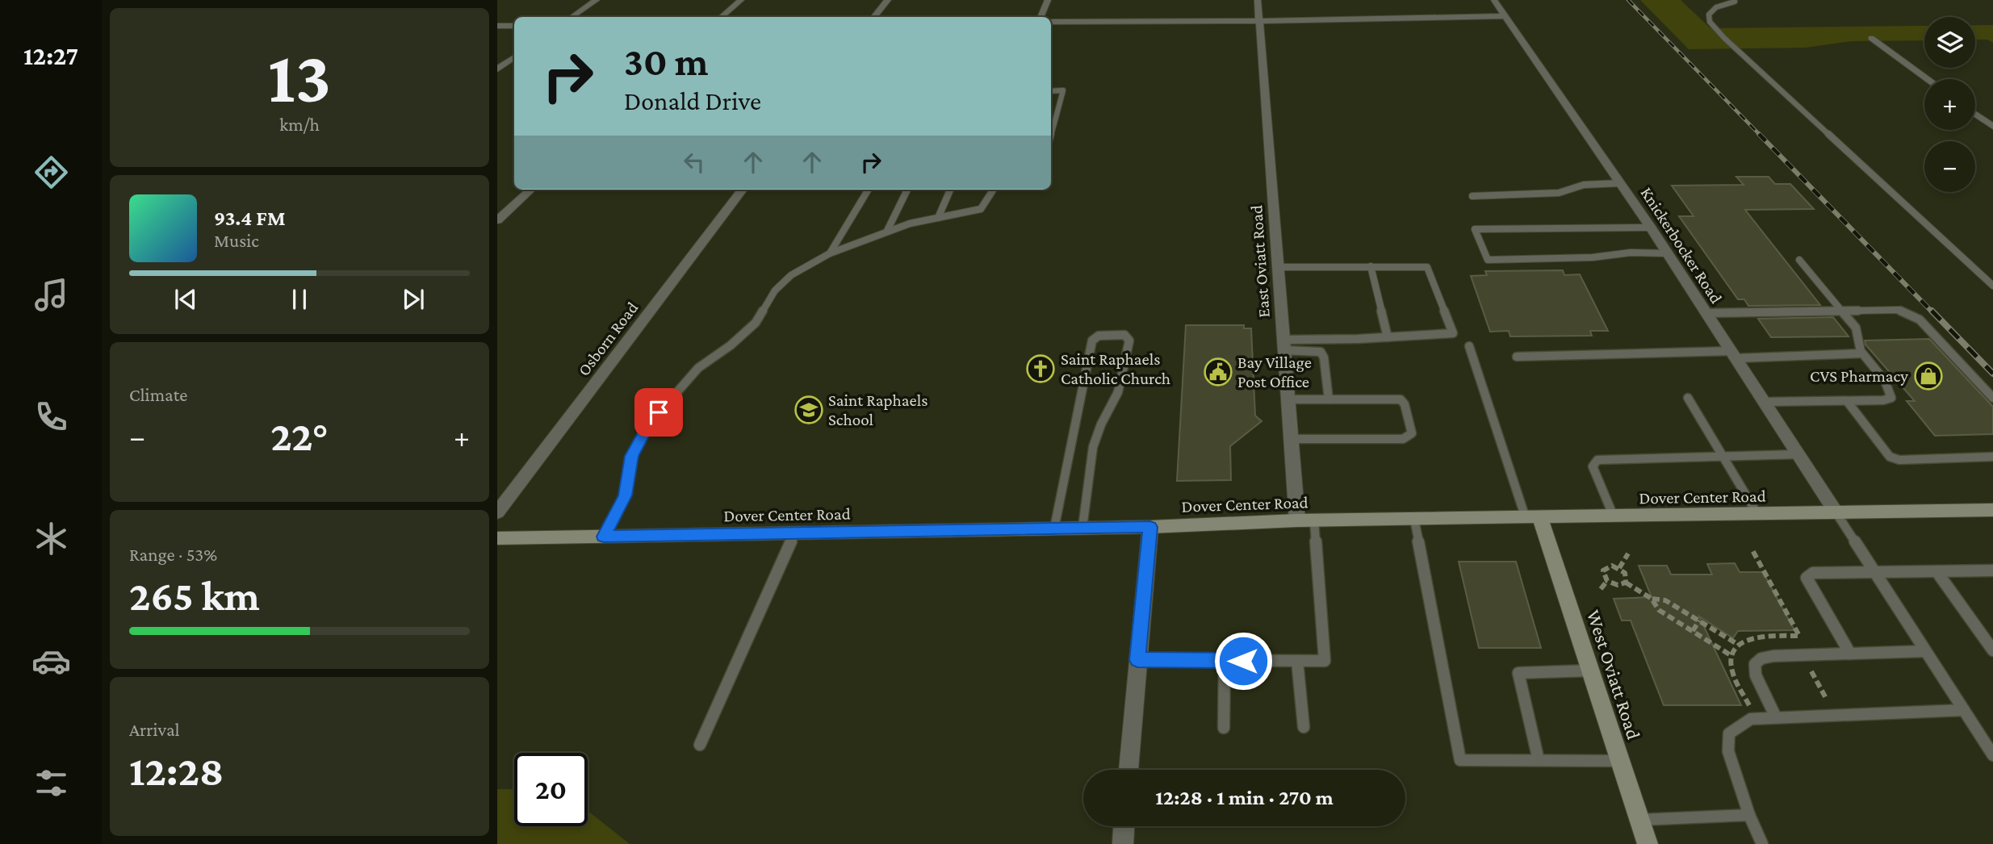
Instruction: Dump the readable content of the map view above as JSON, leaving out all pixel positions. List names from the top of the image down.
{
  "streets": {
    "street": [
      "Knickerbocker Road",
      "East Oviatt Road",
      "Osborn Road",
      "Dover Center Road",
      "West Oviatt Road"
    ]
  },
  "crossings": [
    ["Knickerbocker Road", "Dover Center Road"],
    ["East Oviatt Road", "Dover Center Road"],
    ["Dover Center Road", "West Oviatt Road"]
  ],
  "places": {
    "church": ["Saint Raphaels Catholic Church"],
    "public building": ["Bay Village Post Office"],
    "shop": ["CVS Pharmacy"],
    "school or university": ["Saint Raphaels School"]
  },
  "page": {
    "tabs": "12:27",
    "tile": [
      ["13", "km/h"],
      "Climate",
      ["Range · 53%", "265 km"],
      ["Arrival", "12:28"]
    ],
    "map_buttons": ["+", "−"],
    "turn": ["30 m", "Donald Drive"],
    "song": ["93.4 FM", "Music"],
    "heat": ["−", "22°", "+"],
    "limit": "20",
    "trip": "12:28 · 1 min · 270 m"
  }
}
